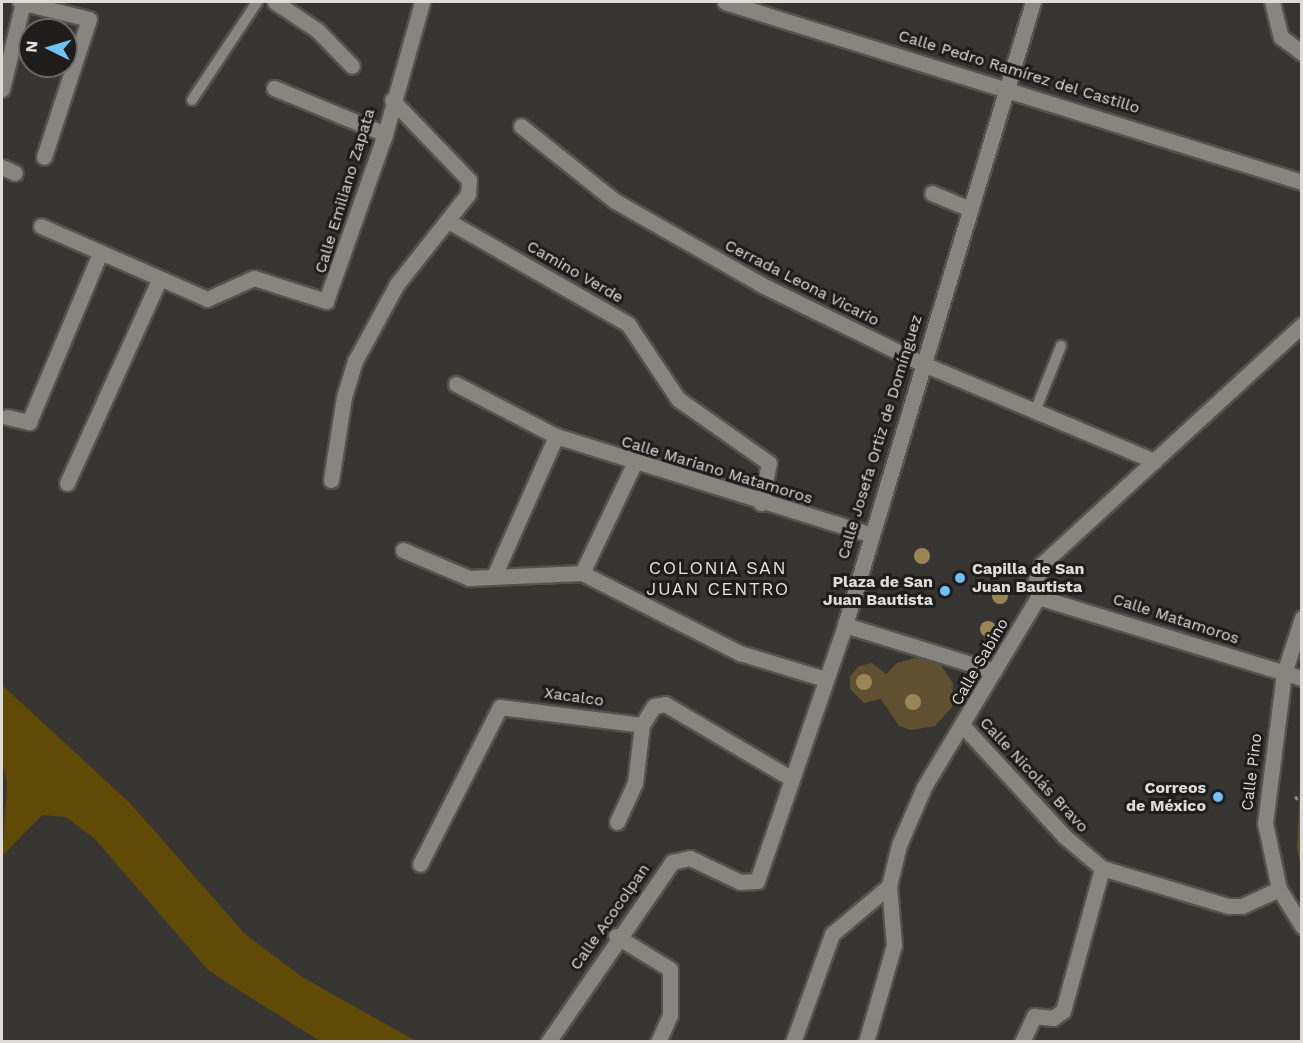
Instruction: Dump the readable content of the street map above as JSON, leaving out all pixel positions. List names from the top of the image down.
{
  "streets": {
    "street": [
      "Calle Pedro Ramírez del Castillo",
      "Calle Emiliano Zapata",
      "Camino Verde",
      "Cerrada Leona Vicario",
      "Calle Josefa Ortiz de Domínguez",
      "Calle Mariano Matamoros",
      "Calle Matamoros",
      "Calle Sabino",
      "Xacalco",
      "Calle Pino",
      "Calle Nicolás Bravo",
      "Calle Acocolpan"
    ]
  },
  "crossings": [
    ["Calle Pedro Ramírez del Castillo", "Calle Josefa Ortiz de Domínguez"],
    ["Camino Verde", "Calle Mariano Matamoros"],
    ["Cerrada Leona Vicario", "Calle Josefa Ortiz de Domínguez"],
    ["Cerrada Leona Vicario", "Calle Sabino"],
    ["Calle Josefa Ortiz de Domínguez", "Calle Mariano Matamoros"],
    ["Calle Josefa Ortiz de Domínguez", "Calle Acocolpan"],
    ["Calle Matamoros", "Calle Sabino"],
    ["Calle Matamoros", "Calle Pino"],
    ["Calle Sabino", "Calle Nicolás Bravo"],
    ["Calle Pino", "Calle Nicolás Bravo"]
  ],
  "districts": ["COLONIA SAN JUAN CENTRO"],
  "places": ["Capilla de San Juan Bautista", "Plaza de San Juan Bautista", "Correos de México"],
  "north": "left"
}
